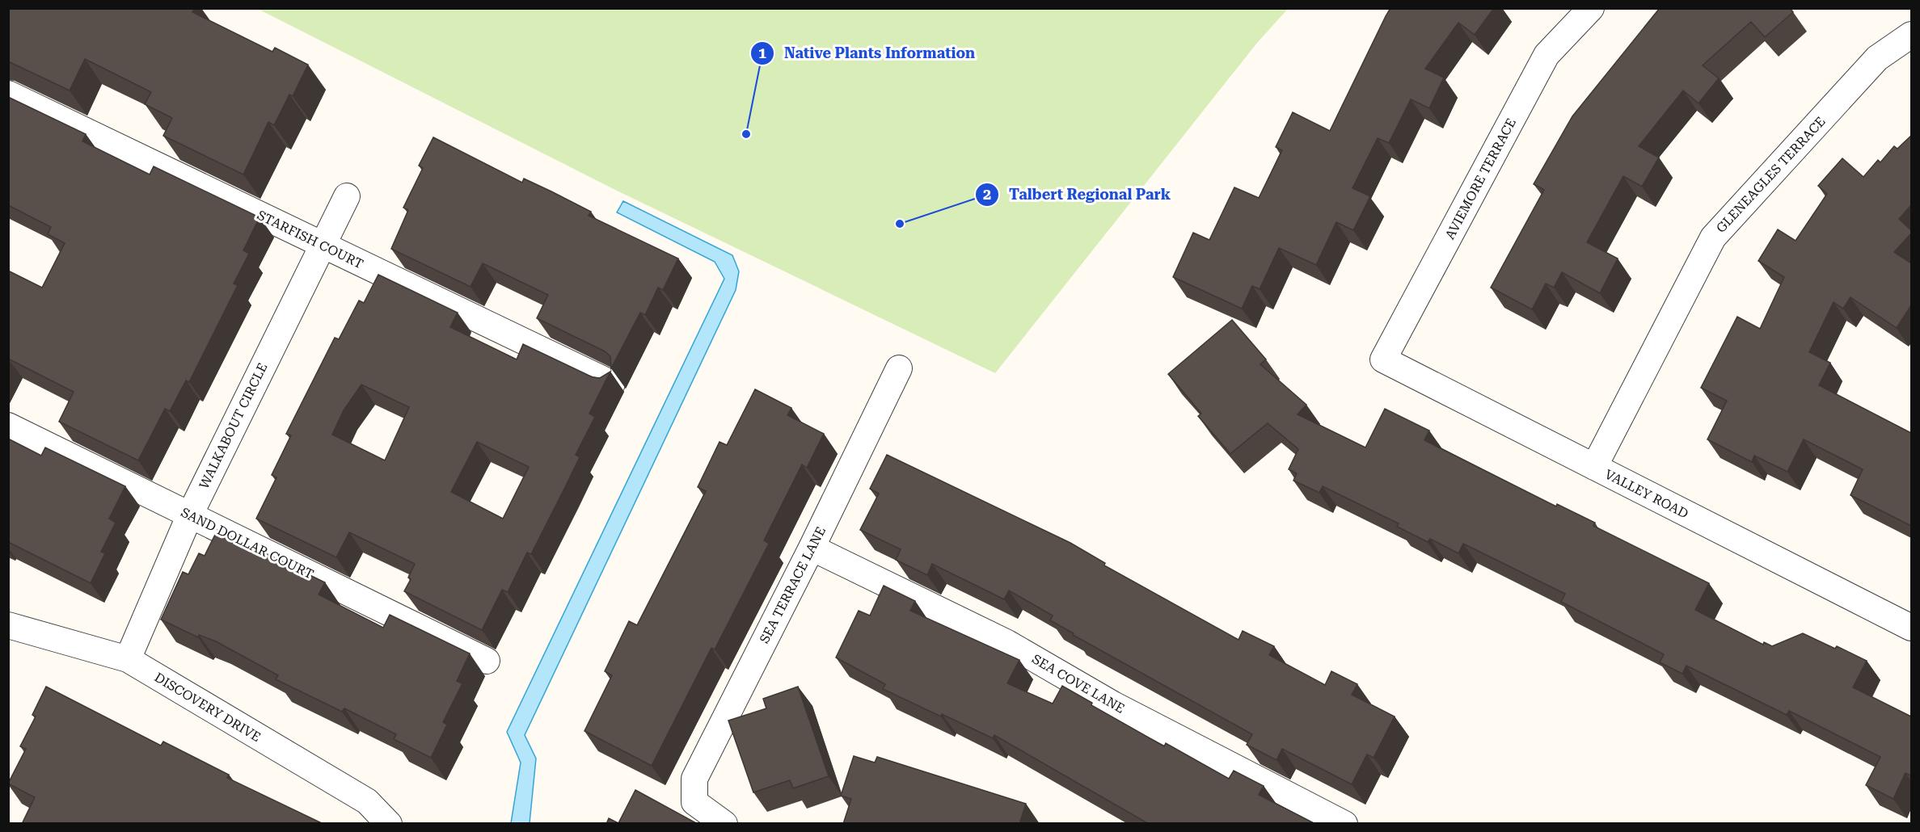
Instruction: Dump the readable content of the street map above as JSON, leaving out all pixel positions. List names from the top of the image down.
{
  "streets": {
    "street": [
      "GLENEAGLES TERRACE",
      "AVIEMORE TERRACE",
      "STARFISH COURT",
      "WALKABOUT CIRCLE",
      "VALLEY ROAD",
      "SAND DOLLAR COURT",
      "SEA TERRACE LANE",
      "SEA COVE LANE",
      "DISCOVERY DRIVE"
    ]
  },
  "crossings": [
    ["GLENEAGLES TERRACE", "VALLEY ROAD"],
    ["AVIEMORE TERRACE", "VALLEY ROAD"],
    ["STARFISH COURT", "WALKABOUT CIRCLE"],
    ["WALKABOUT CIRCLE", "SAND DOLLAR COURT"],
    ["WALKABOUT CIRCLE", "DISCOVERY DRIVE"],
    ["SEA TERRACE LANE", "SEA COVE LANE"]
  ],
  "places": ["Native Plants Information", "Talbert Regional Park"]
}
